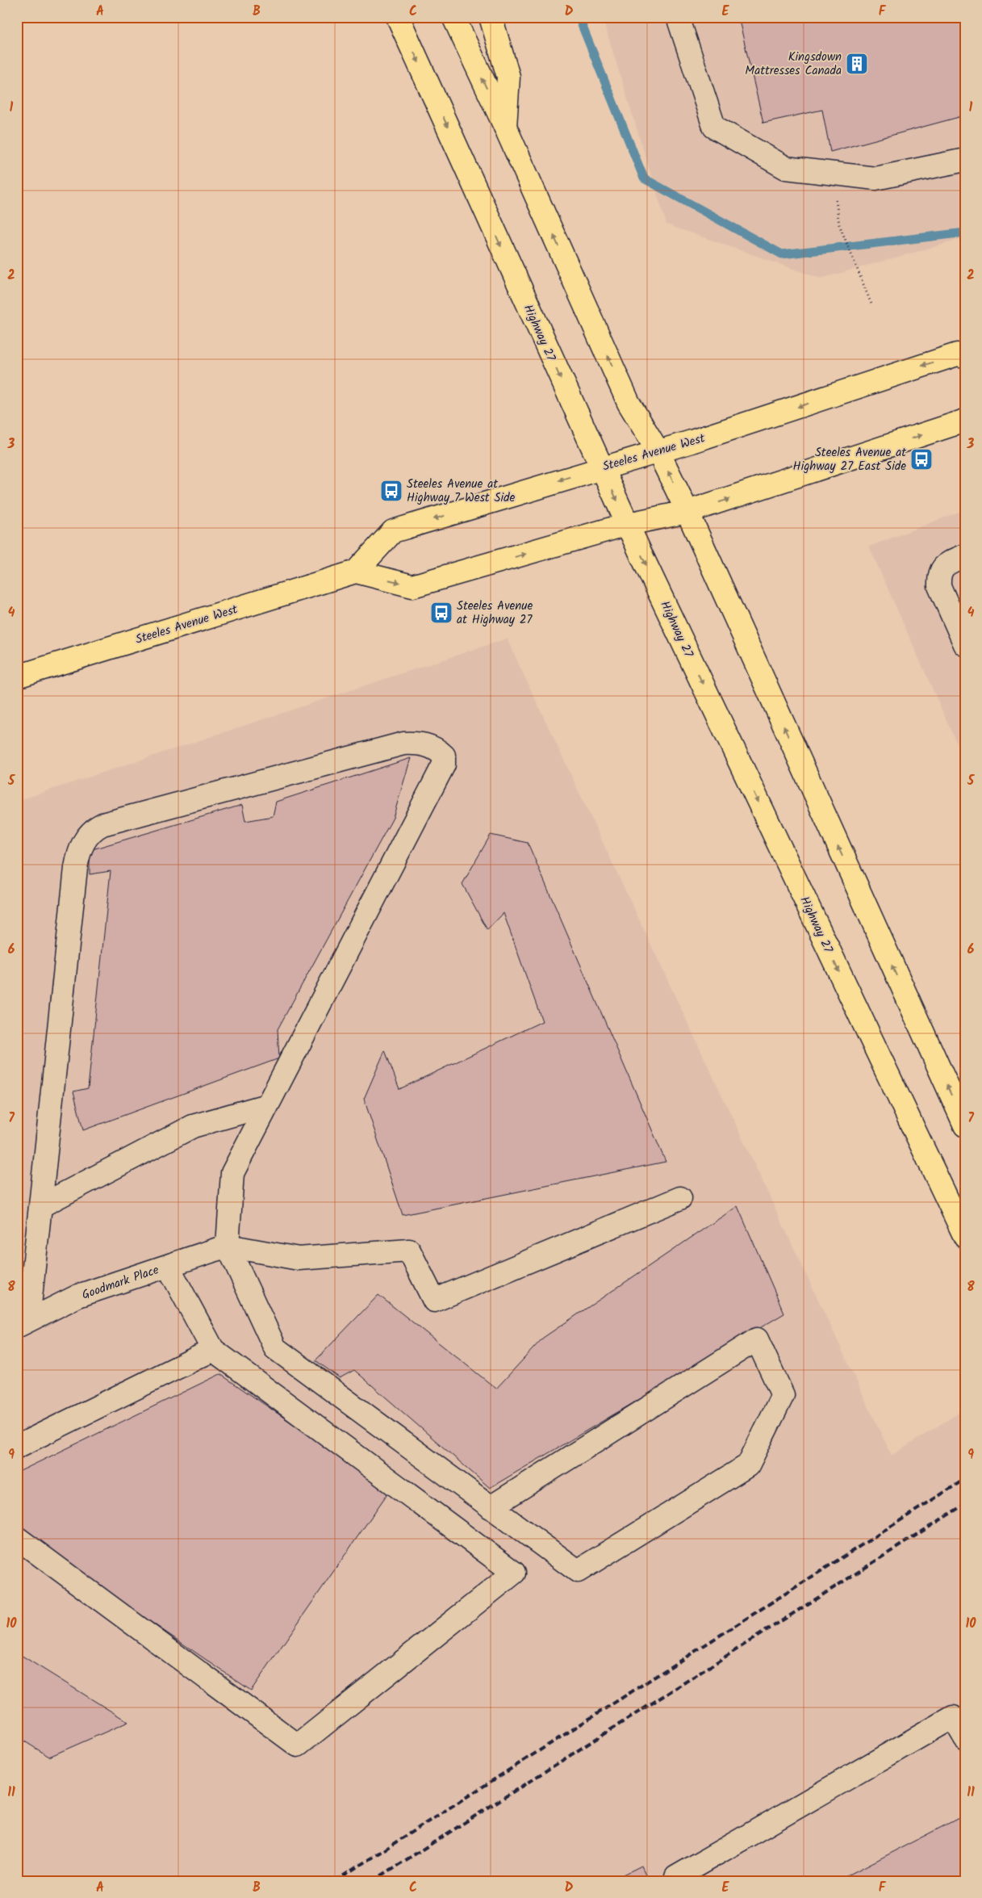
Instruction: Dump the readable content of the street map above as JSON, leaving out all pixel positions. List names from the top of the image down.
{
  "streets": {
    "main road": ["Highway 27", "Steeles Avenue West"],
    "street": ["Goodmark Place"]
  },
  "crossings": [
    ["Highway 27", "Steeles Avenue West"]
  ],
  "places": {
    "building": ["Kingsdown Mattresses Canada"],
    "bus stop": ["Steeles Avenue at Highway 27 East Side", "Steeles Avenue at Highway 7 West Side", "Steeles Avenue at Highway 27"]
  },
  "grid": {
    "columns": [
      "A",
      "B",
      "C",
      "D",
      "E",
      "F"
    ],
    "rows": [
      "1",
      "2",
      "3",
      "4",
      "5",
      "6",
      "7",
      "8",
      "9",
      "10",
      "11"
    ]
  }
}
